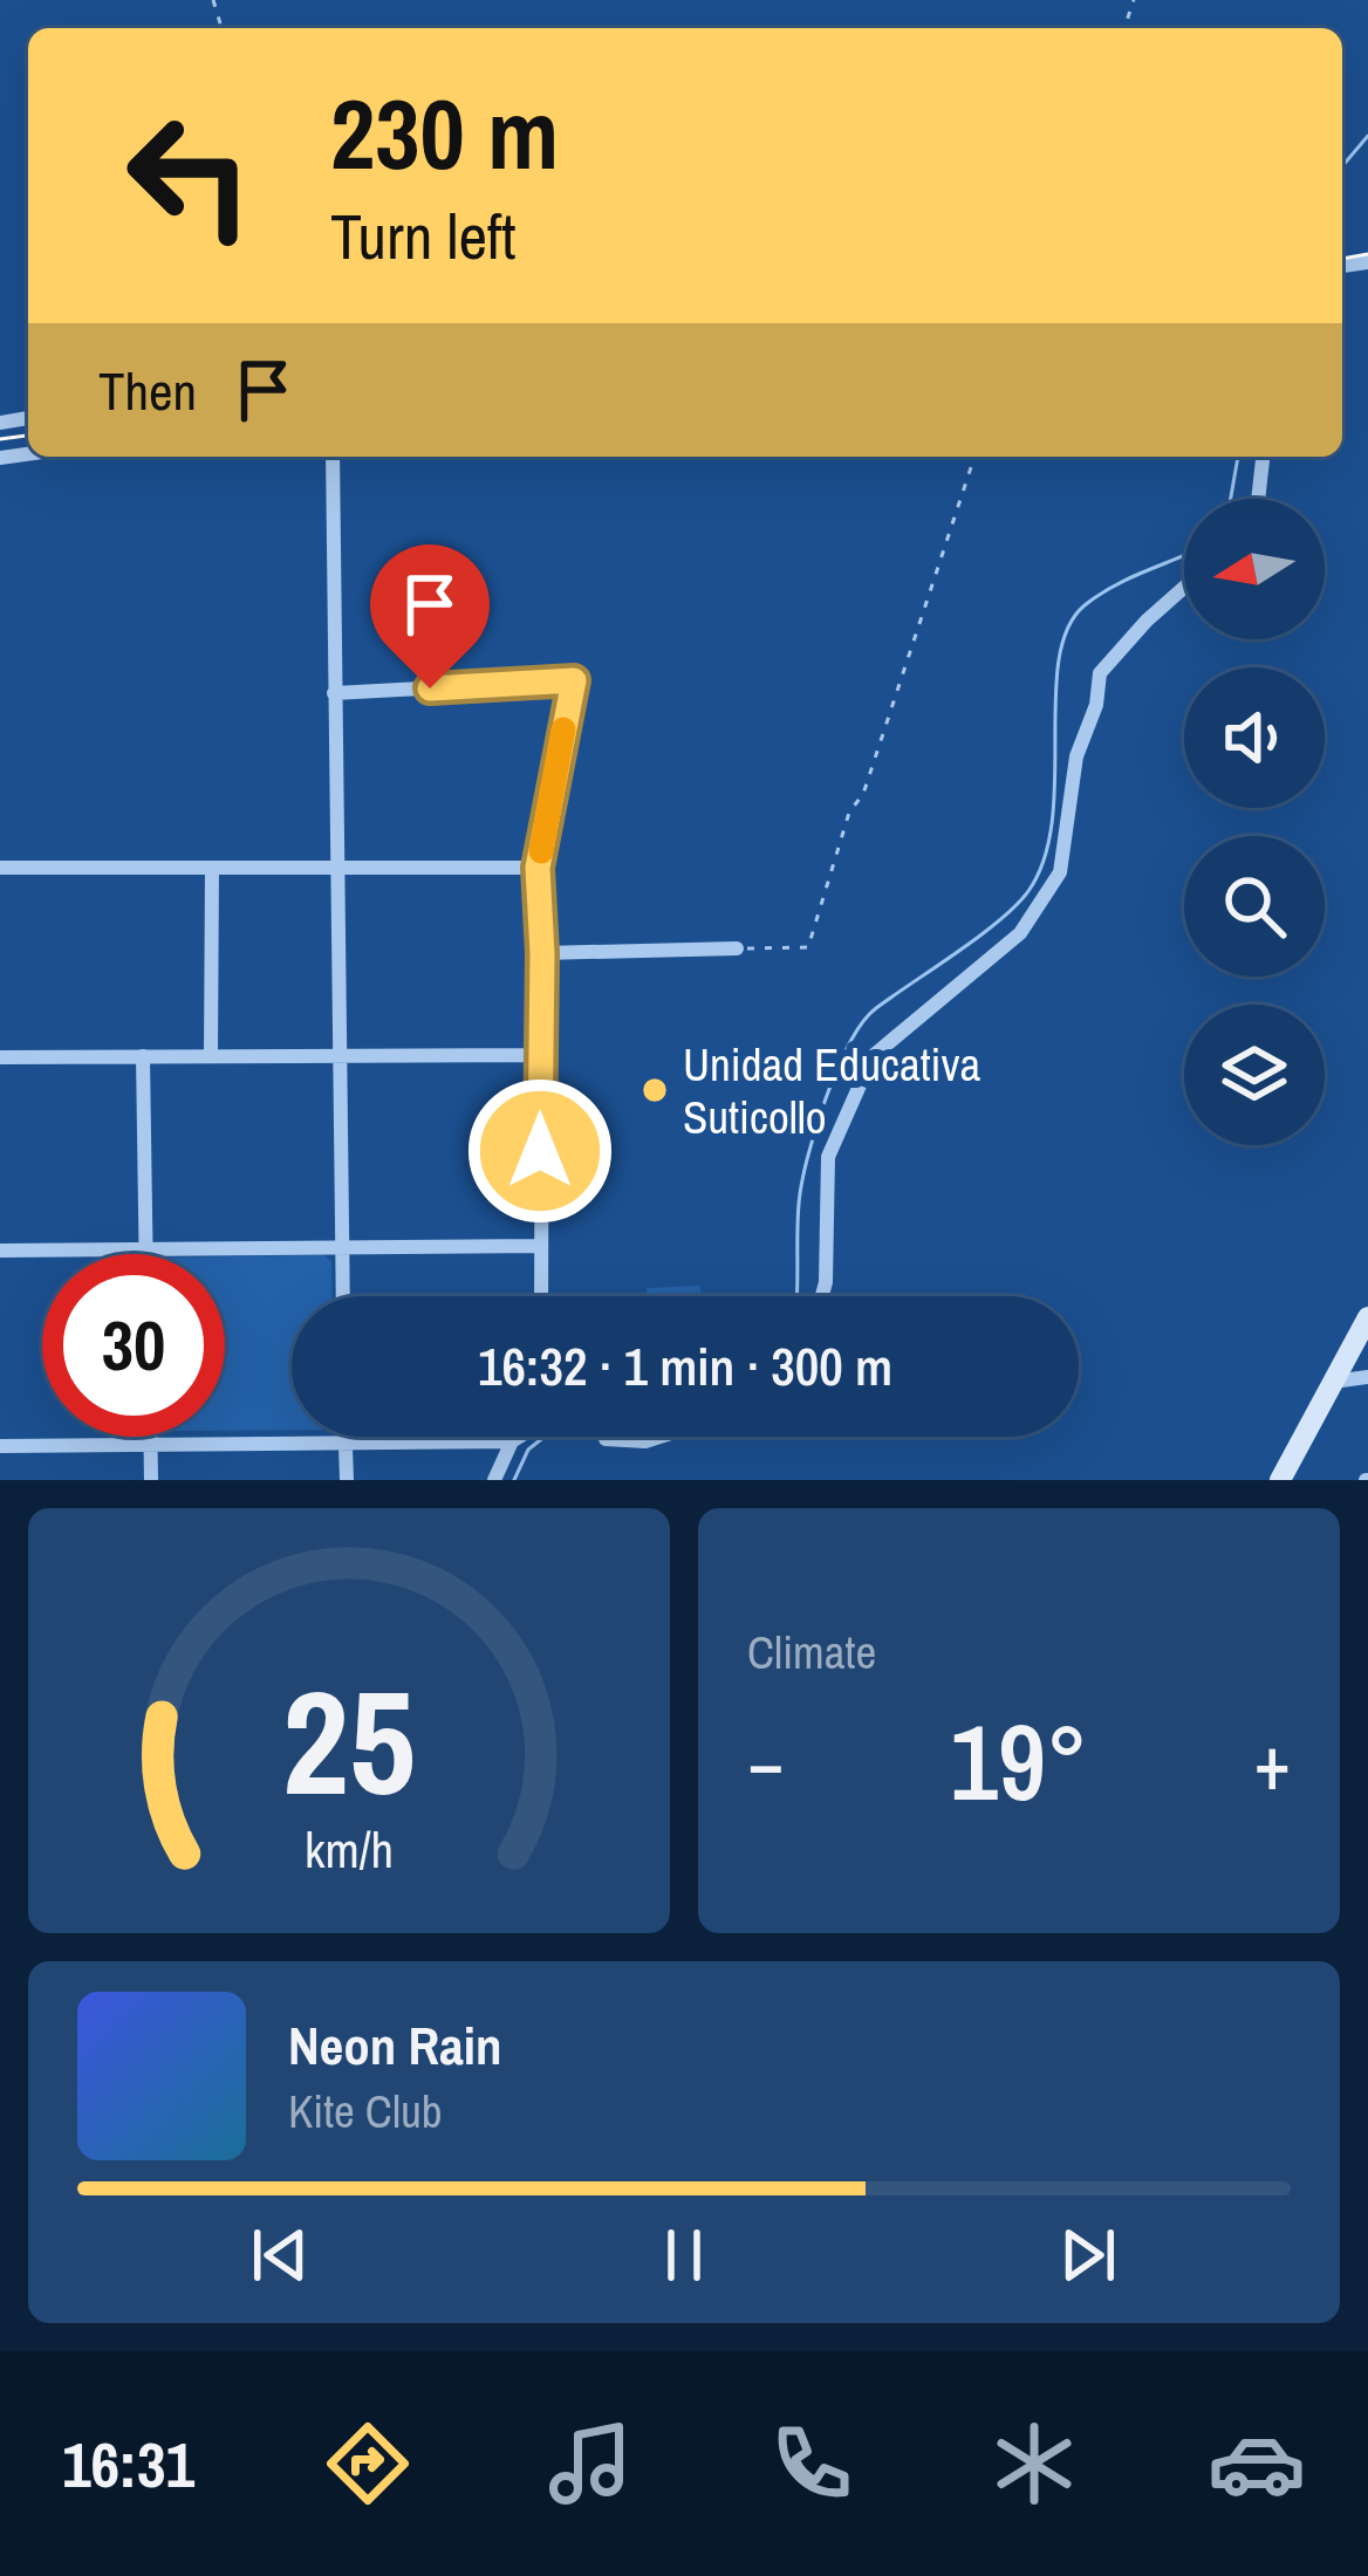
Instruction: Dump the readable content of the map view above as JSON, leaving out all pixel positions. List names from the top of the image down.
{
  "places": ["Unidad Educativa Suticollo"],
  "north": "left",
  "page": {
    "turn": ["230 m", "Turn left"],
    "then": "Then",
    "limit": "30",
    "trip": "16:32 · 1 min · 300 m",
    "tile": "Climate",
    "heat": ["−", "19°", "+"],
    "song": ["Neon Rain", "Kite Club"],
    "tabs": "16:31",
    "gauge": ["25", "km/h"]
  }
}
